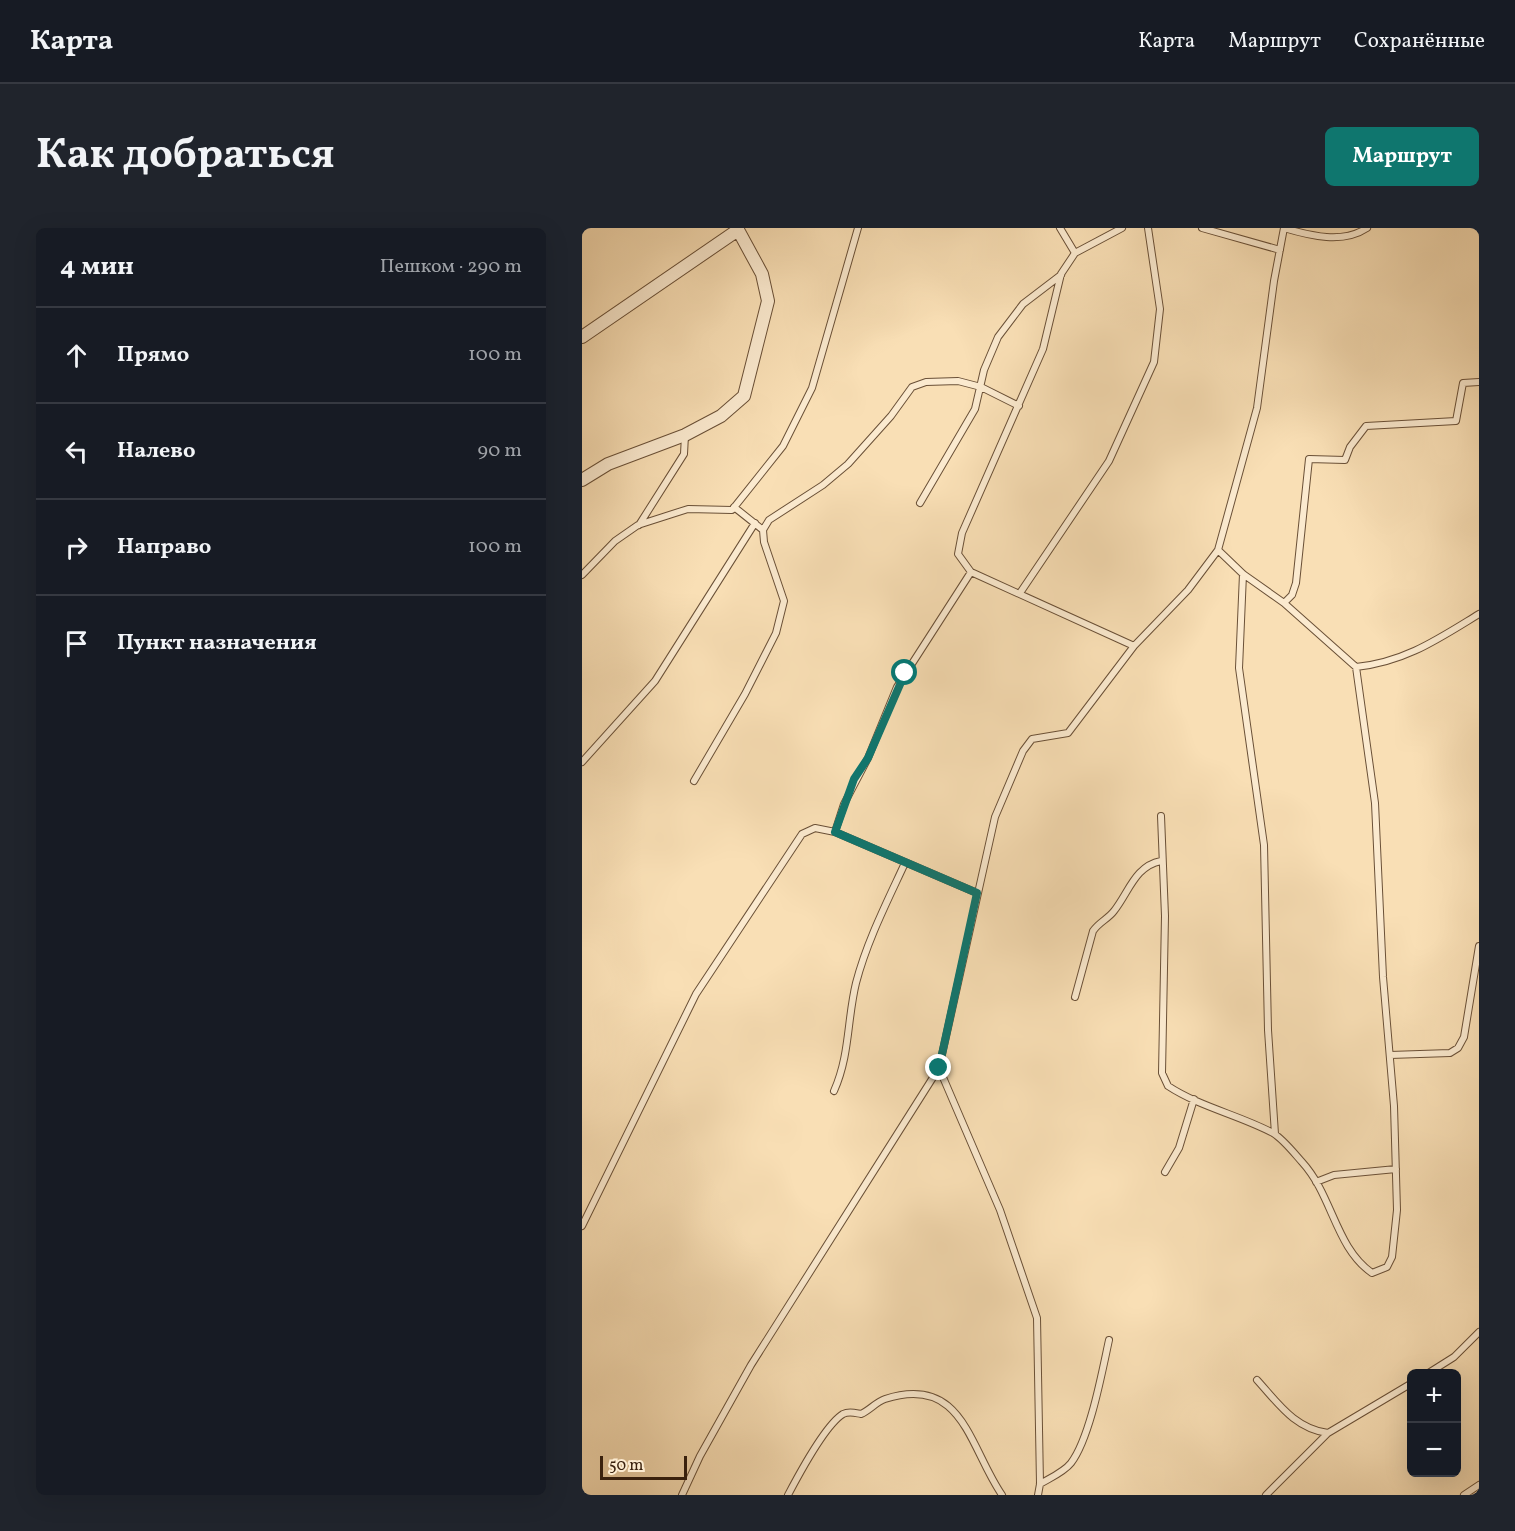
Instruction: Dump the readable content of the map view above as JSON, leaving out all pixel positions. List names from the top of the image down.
{
  "scale_bar": "50 m",
  "page": {
    "header": "Карта",
    "nav": ["Карта", "Маршрут", "Сохранённые"],
    "title": "Как добраться",
    "buttons": "Маршрут",
    "heading": ["4 мин", "Пешком · 290 m"],
    "list": [
      ["Прямо", "100 m"],
      ["Налево", "90 m"],
      ["Направо", "100 m"],
      "Пункт назначения"
    ],
    "map_buttons": ["+", "−"],
    "scale": "50 m"
  }
}
